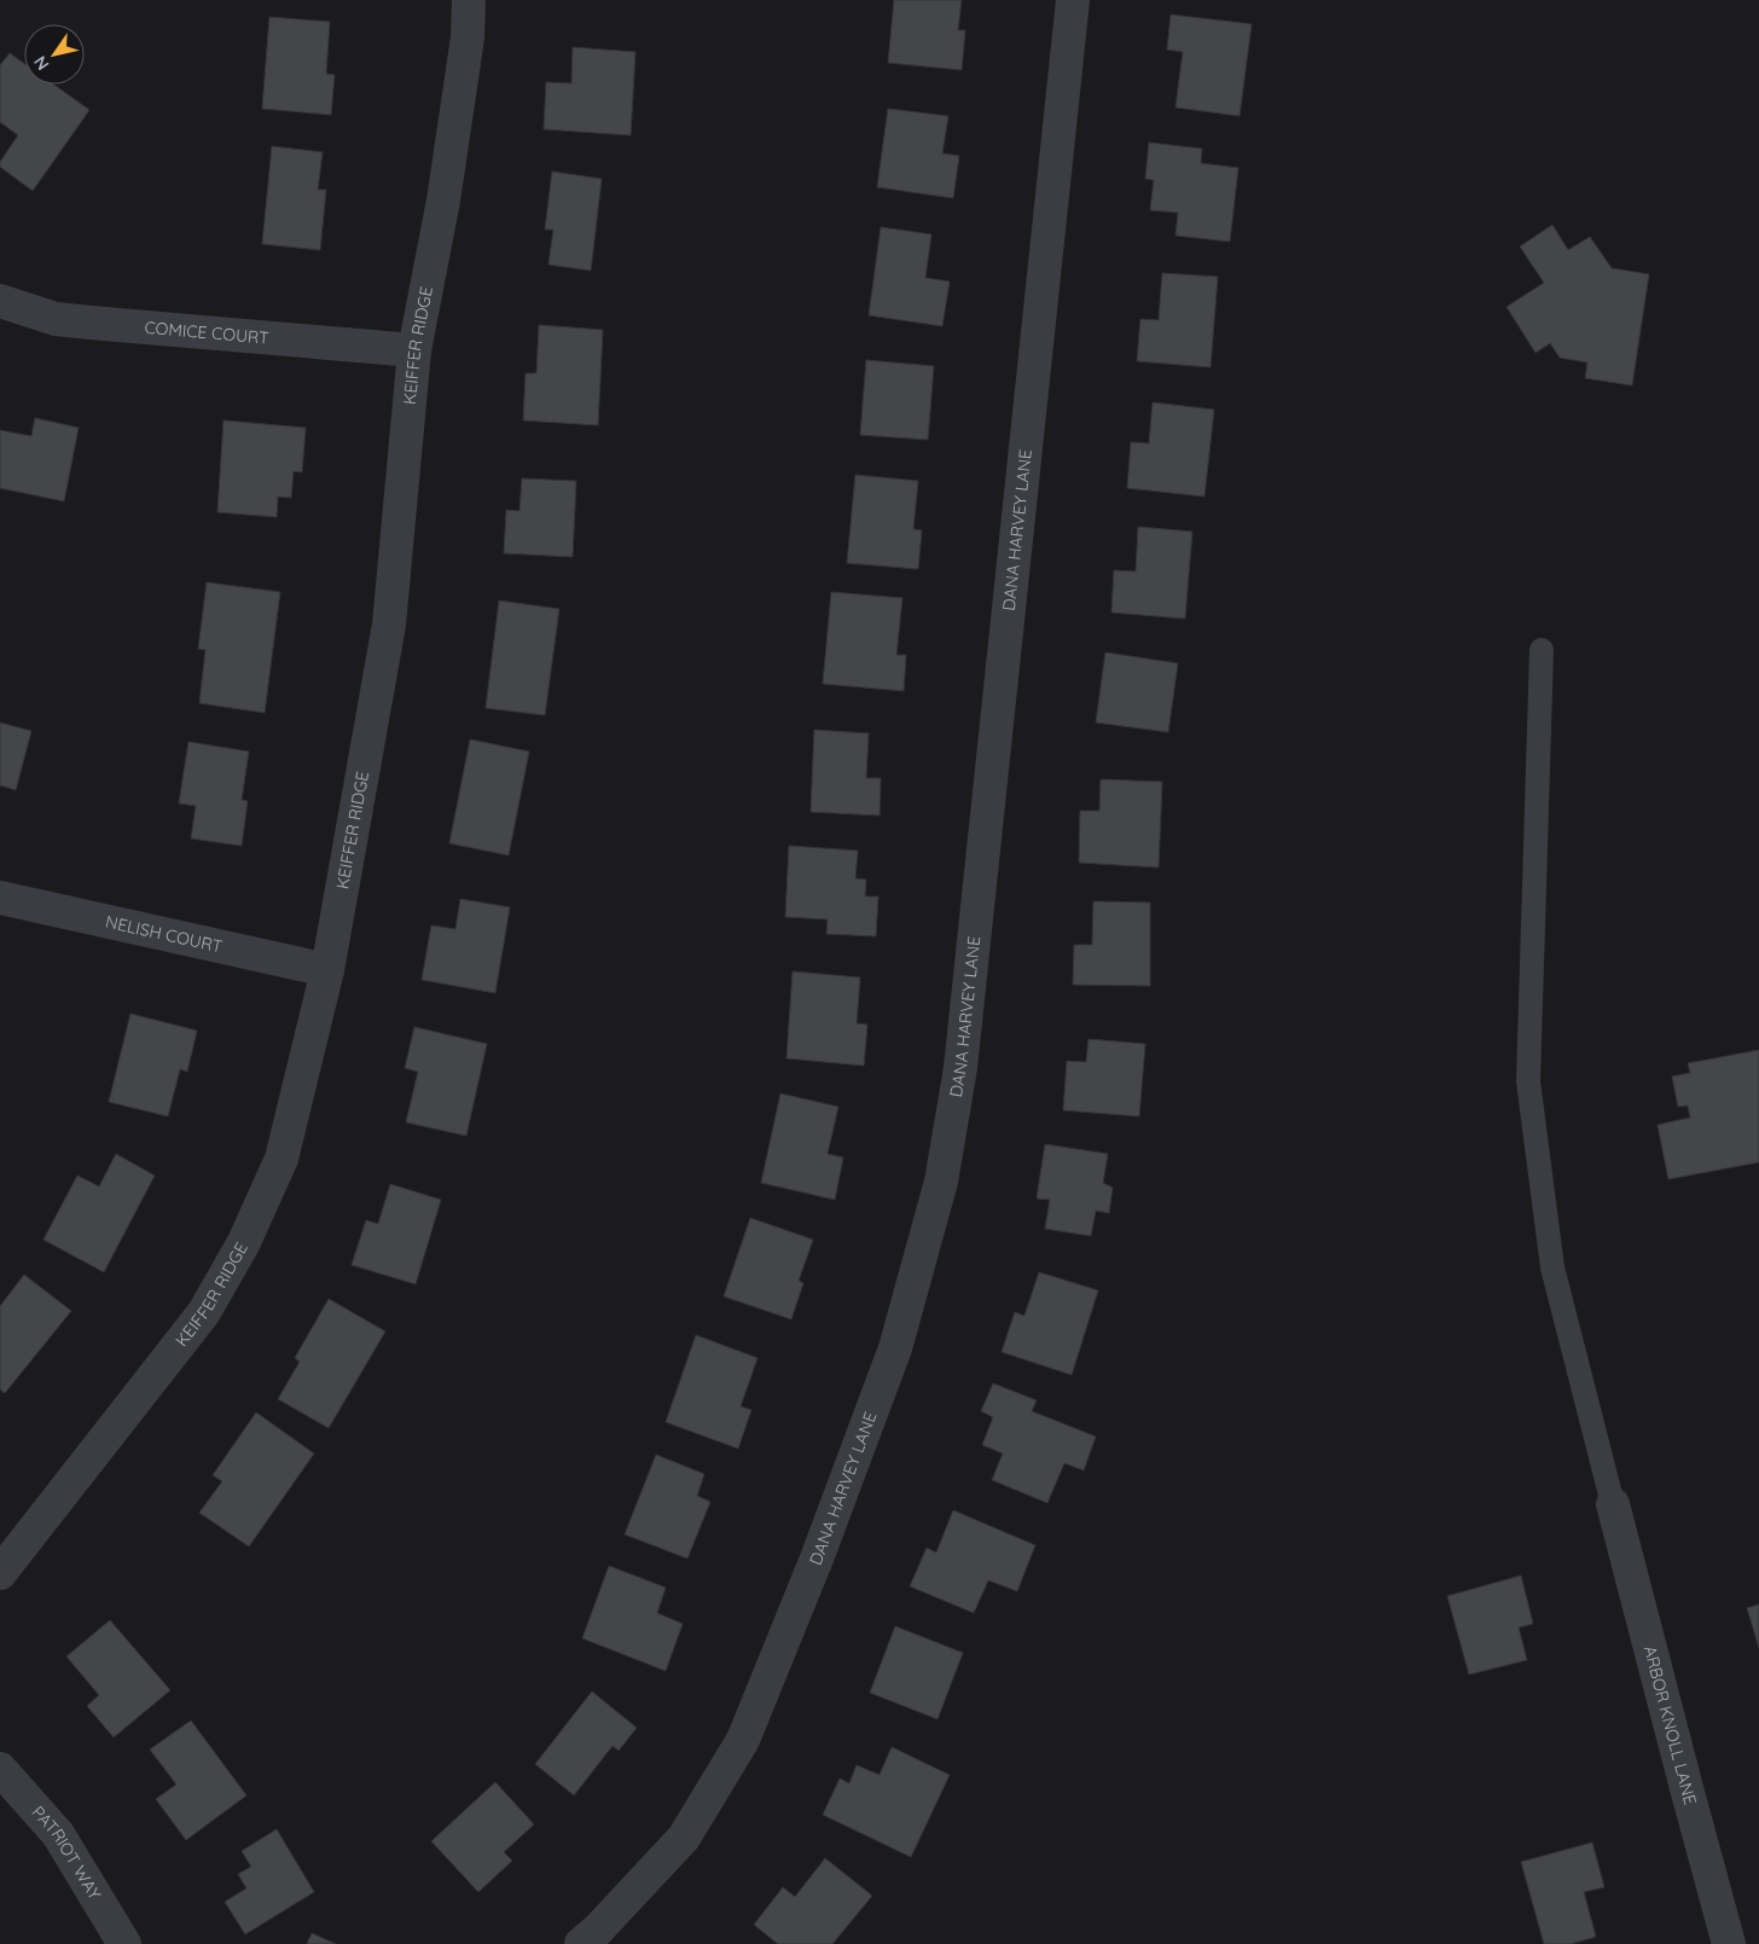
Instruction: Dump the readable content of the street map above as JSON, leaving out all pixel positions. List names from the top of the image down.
{
  "streets": {
    "street": [
      "COMICE COURT",
      "KEIFFER RIDGE",
      "DANA HARVEY LANE",
      "NELISH COURT",
      "ARBOR KNOLL LANE",
      "PATRIOT WAY"
    ]
  },
  "crossings": [
    ["COMICE COURT", "KEIFFER RIDGE"],
    ["KEIFFER RIDGE", "NELISH COURT"]
  ],
  "north": "bottom left"
}
